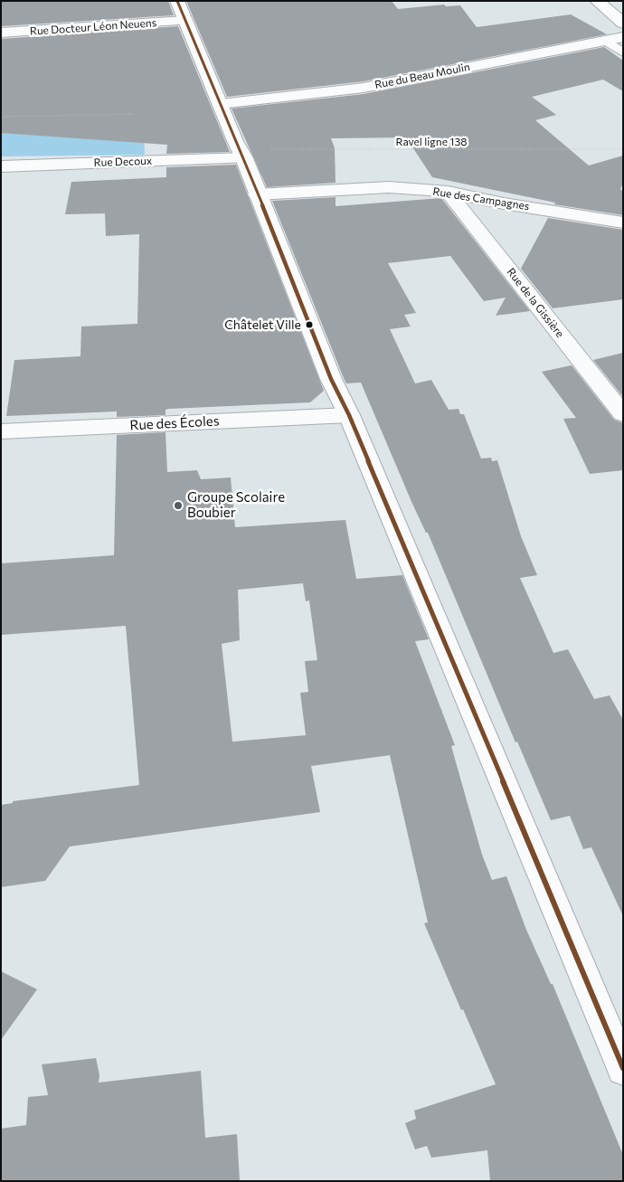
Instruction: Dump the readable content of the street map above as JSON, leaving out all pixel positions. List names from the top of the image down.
{
  "streets": {
    "street": [
      "Rue Docteur Léon Neuens",
      "Rue du Beau Moulin",
      "Rue Decoux",
      "Rue des Campagnes",
      "Rue de la Gissière",
      "Rue des Écoles"
    ],
    "path": ["Ravel ligne 138"]
  },
  "crossings": [
    ["Ravel ligne 138", "Rue Decoux"],
    ["Rue des Campagnes", "Rue de la Gissière"]
  ],
  "places": ["Châtelet Ville", "Groupe Scolaire Boubier"]
}
